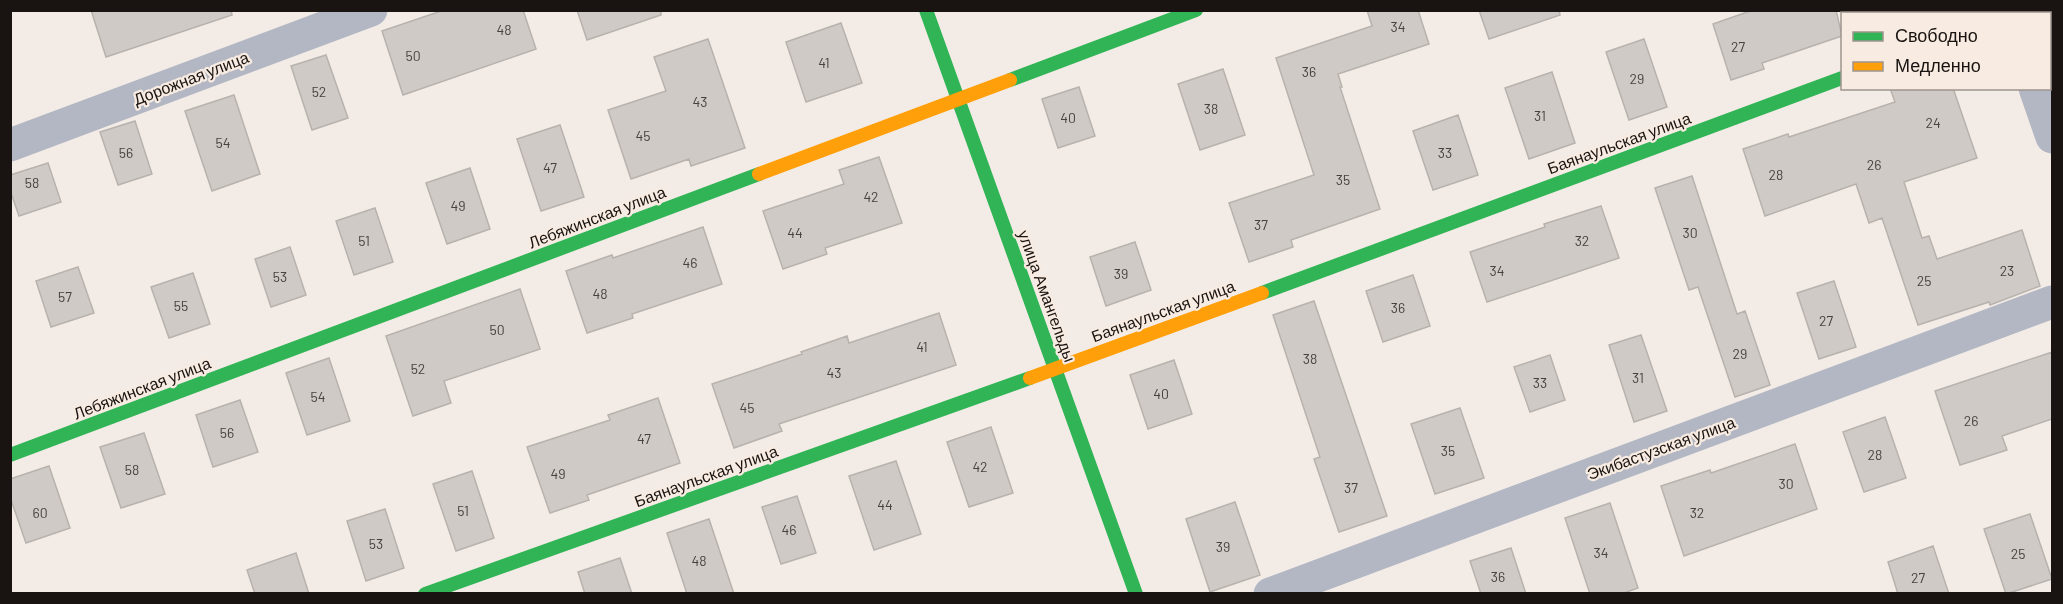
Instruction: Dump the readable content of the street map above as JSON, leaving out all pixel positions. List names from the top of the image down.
{
  "streets": {
    "street": [
      "Дорожная улица",
      "Баянаульская улица",
      "Лебяжинская улица",
      "улица Амангельды",
      "Экибастузская улица"
    ]
  },
  "crossings": [
    ["Баянаульская улица", "улица Амангельды"],
    ["Лебяжинская улица", "улица Амангельды"]
  ],
  "house_numbers": [
    "34",
    "48",
    "27",
    "50",
    "41",
    "36",
    "29",
    "52",
    "43",
    "38",
    "31",
    "40",
    "24",
    "45",
    "54",
    "56",
    "33",
    "26",
    "47",
    "28",
    "35",
    "58",
    "42",
    "49",
    "37",
    "44",
    "30",
    "51",
    "32",
    "46",
    "34",
    "23",
    "39",
    "53",
    "25",
    "48",
    "57",
    "55",
    "36",
    "27",
    "50",
    "41",
    "29",
    "38",
    "52",
    "43",
    "31",
    "33",
    "40",
    "54",
    "45",
    "26",
    "56",
    "47",
    "35",
    "28",
    "42",
    "58",
    "49",
    "30",
    "37",
    "44",
    "51",
    "60",
    "32",
    "46",
    "53",
    "39",
    "34",
    "25",
    "48",
    "36",
    "27"
  ],
  "legend": ["Свободно", "Медленно"]
}
